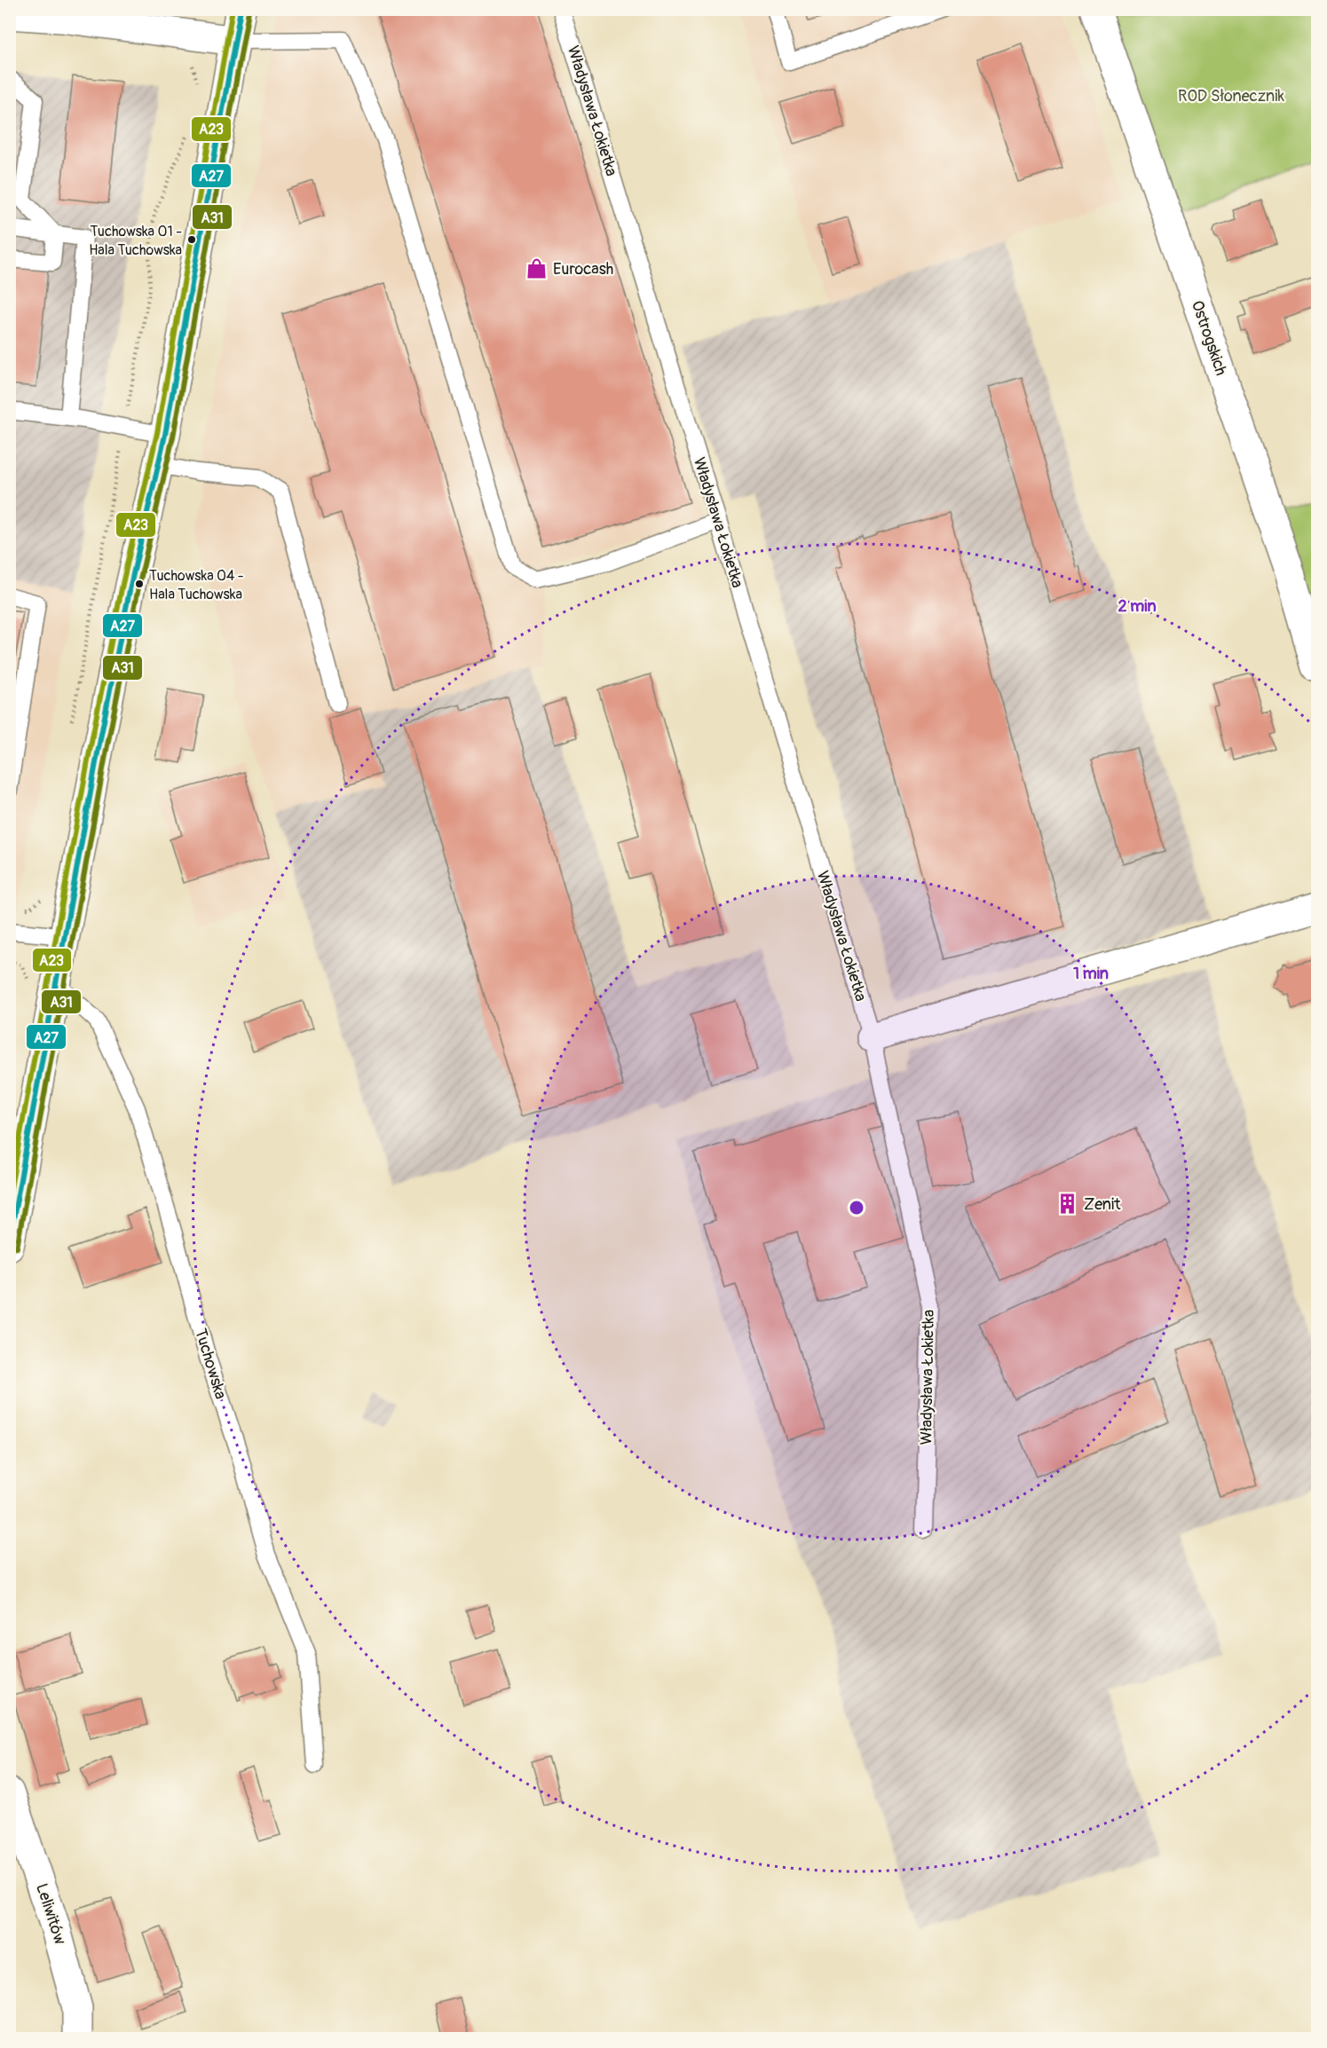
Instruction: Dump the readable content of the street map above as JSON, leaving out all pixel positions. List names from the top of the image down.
{
  "streets": {
    "street": ["Ostrogskich", "Leliwitów"],
    "lane": ["Władysława Łokietka", "Tuchowska"]
  },
  "parks": ["ROD Słonecznik"],
  "places": {
    "other": ["Tuchowska 01 - Hala Tuchowska", "Tuchowska 04 - Hala Tuchowska"],
    "shop": ["Eurocash"],
    "building": ["Zenit"]
  },
  "lines": ["transit line A27", "transit line A23", "transit line A31"],
  "rings": ["2 min", "1 min"]
}
